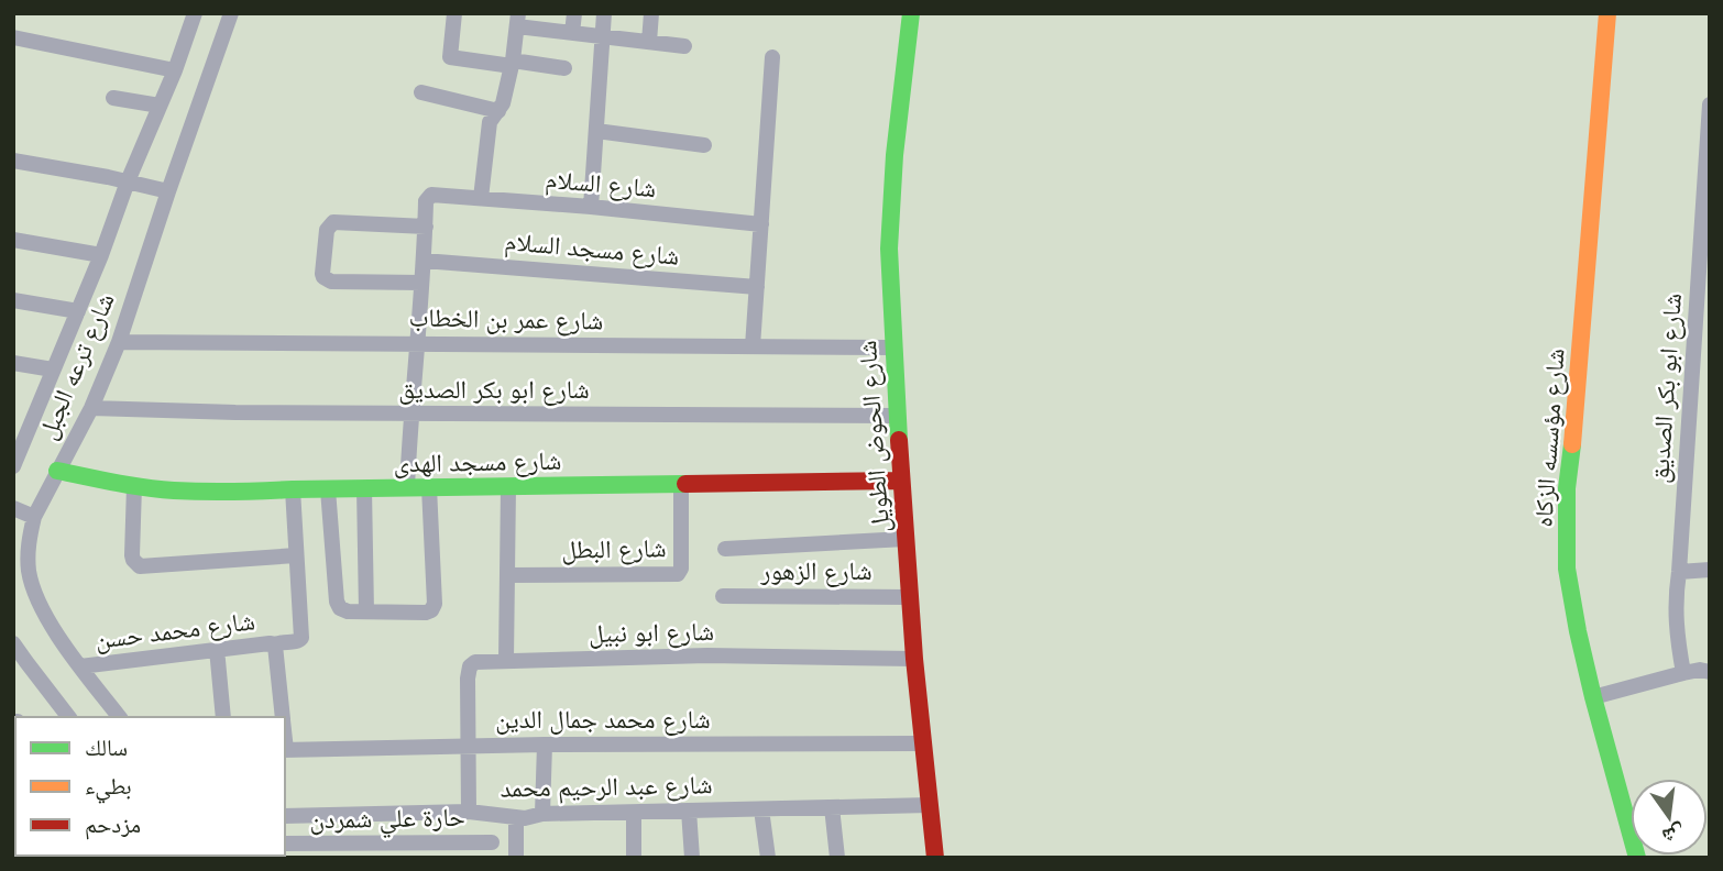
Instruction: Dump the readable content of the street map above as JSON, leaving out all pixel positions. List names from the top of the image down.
{
  "streets": {
    "street": [
      "شارع السلام",
      "شارع مسجد السلام",
      "شارع عمر بن الخطاب",
      "شارع ترعه الجبل",
      "شارع ابو بكر الصديق",
      "شارع الحوض الطويل",
      "شارع مؤسسه الزكاه",
      "شارع مسجد الهدى",
      "شارع البطل",
      "شارع الزهور",
      "شارع محمد حسن",
      "شارع ابو نبيل",
      "شارع محمد جمال الدين",
      "شارع عبد الرحيم محمد",
      "حارة علي شمردن"
    ]
  },
  "crossings": [
    ["شارع عمر بن الخطاب", "شارع ترعه الجبل"],
    ["شارع عمر بن الخطاب", "شارع الحوض الطويل"],
    ["شارع ترعه الجبل", "شارع ابو بكر الصديق"],
    ["شارع ترعه الجبل", "شارع مسجد الهدى"],
    ["شارع ترعه الجبل", "شارع محمد حسن"],
    ["شارع ابو بكر الصديق", "شارع الحوض الطويل"],
    ["شارع الحوض الطويل", "شارع مسجد الهدى"],
    ["شارع الحوض الطويل", "شارع الزهور"],
    ["شارع الحوض الطويل", "شارع ابو نبيل"],
    ["شارع الحوض الطويل", "شارع محمد جمال الدين"],
    ["شارع الحوض الطويل", "شارع عبد الرحيم محمد"],
    ["شارع مسجد الهدى", "شارع البطل"],
    ["شارع ابو نبيل", "شارع محمد جمال الدين"]
  ],
  "legend": ["سالك", "بطيء", "مزدحم"],
  "north": "bottom"
}
